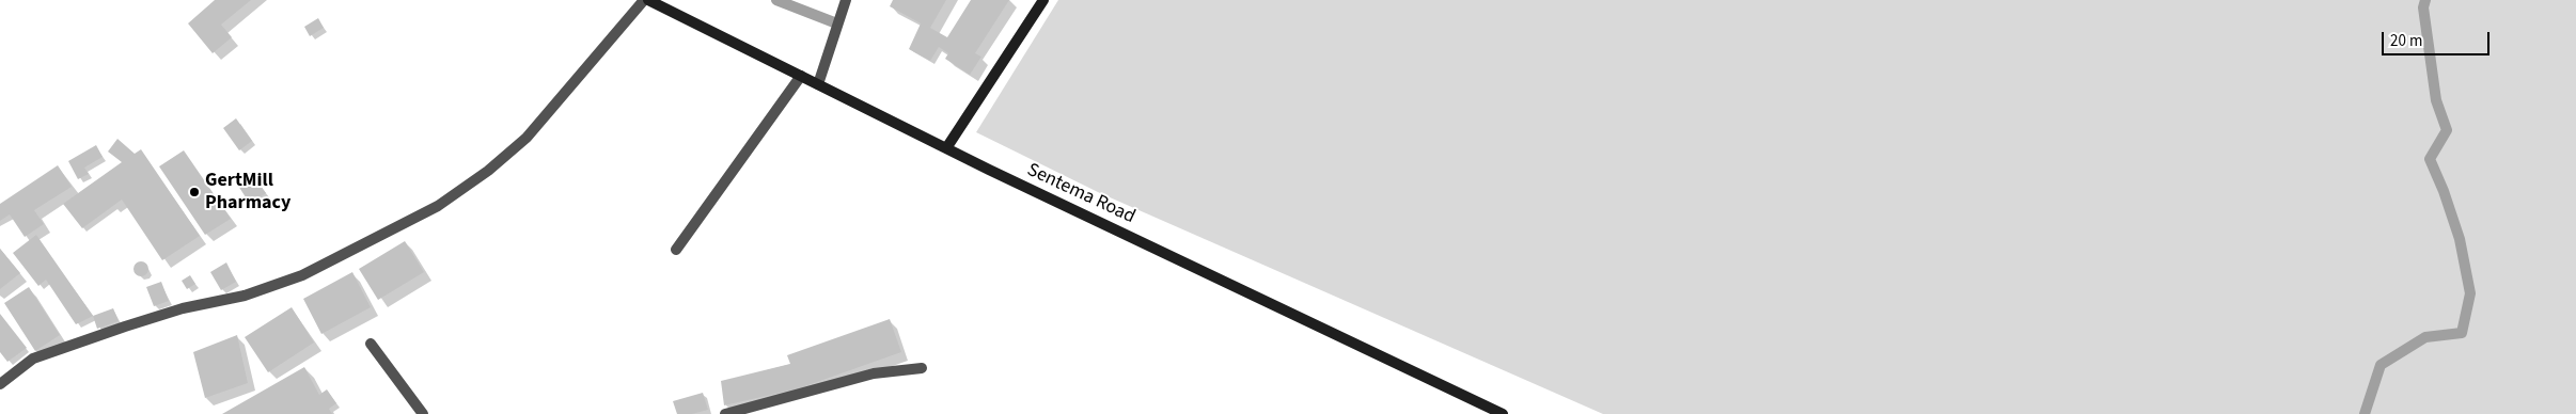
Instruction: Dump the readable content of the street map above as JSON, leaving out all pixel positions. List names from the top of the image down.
{
  "streets": {
    "main road": ["Sentema Road"]
  },
  "places": ["GertMill Pharmacy"],
  "scale_bar": "20 m"
}
